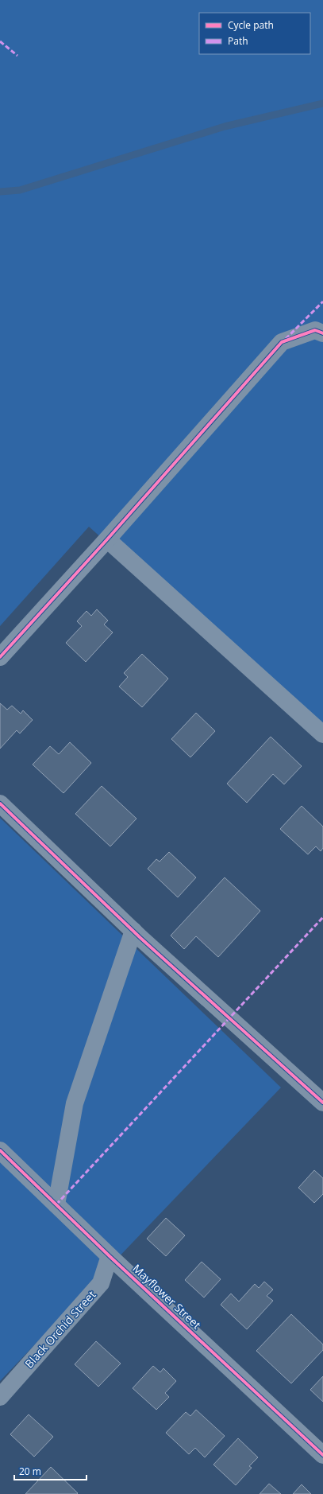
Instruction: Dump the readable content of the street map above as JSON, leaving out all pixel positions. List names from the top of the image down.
{
  "streets": {
    "street": ["Mayflower Street", "Black Orchid Street"]
  },
  "crossings": [
    ["Mayflower Street", "Black Orchid Street"]
  ],
  "legend": ["Cycle path", "Path"],
  "scale_bar": "20 m"
}
